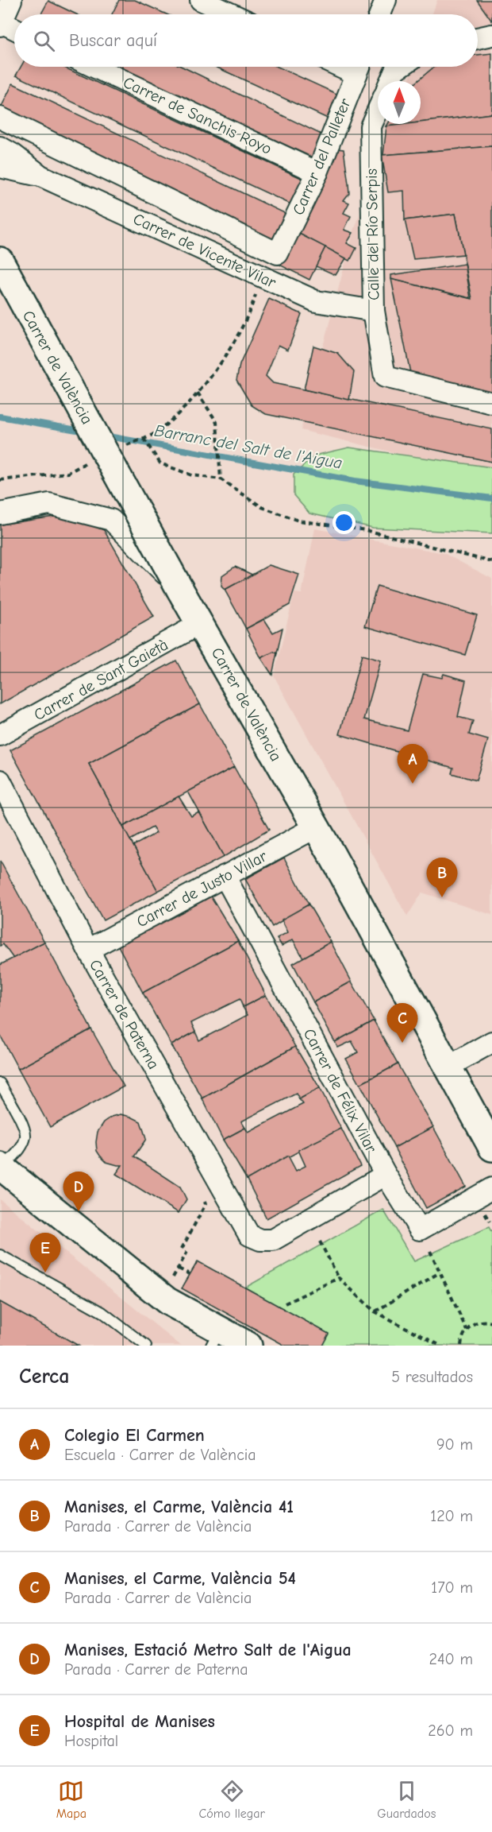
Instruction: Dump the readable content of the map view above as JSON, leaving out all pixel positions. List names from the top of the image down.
{
  "streets": {
    "main road": ["Carrer de València"],
    "street": [
      "Carrer de Sanchis Royo",
      "Carrer del Palleter",
      "Calle del Río Serpis",
      "Carrer de Vicente Vilar",
      "Carrer de Sant Gaietà",
      "Carrer de Justo Villar",
      "Carrer de Paterna",
      "Carrer de Félix Vilar"
    ]
  },
  "crossings": [
    ["Carrer de Sanchis Royo", "Carrer del Palleter"],
    ["Carrer del Palleter", "Carrer de Vicente Vilar"],
    ["Calle del Río Serpis", "Carrer de Vicente Vilar"],
    ["Carrer de València", "Carrer de Sant Gaietà"],
    ["Carrer de València", "Carrer de Justo Villar"],
    ["Carrer de Justo Villar", "Carrer de Paterna"],
    ["Carrer de Justo Villar", "Carrer de Félix Vilar"],
    ["Carrer de Paterna", "Carrer de Félix Vilar"]
  ],
  "water": ["Barranc del Salt de l'Aigua"],
  "north": "top",
  "page": {
    "search": "Buscar aquí",
    "pins": [
      "A",
      "B",
      "C",
      "D",
      "E"
    ],
    "heading": ["Cerca", "5 resultados"],
    "list": [
      {
        "mark": "A",
        "name": "Colegio El Carmen",
        "note": "Escuela · Carrer de València",
        "value": "90 m"
      },
      {
        "mark": "B",
        "name": "Manises, el Carme, València 41",
        "note": "Parada · Carrer de València",
        "value": "120 m"
      },
      {
        "mark": "C",
        "name": "Manises, el Carme, València 54",
        "note": "Parada · Carrer de València",
        "value": "170 m"
      },
      {
        "mark": "D",
        "name": "Manises, Estació Metro Salt de l'Aigua",
        "note": "Parada · Carrer de Paterna",
        "value": "240 m"
      },
      {
        "mark": "E",
        "name": "Hospital de Manises",
        "note": "Hospital",
        "value": "260 m"
      }
    ],
    "nav": ["Mapa", "Cómo llegar", "Guardados"]
  }
}
